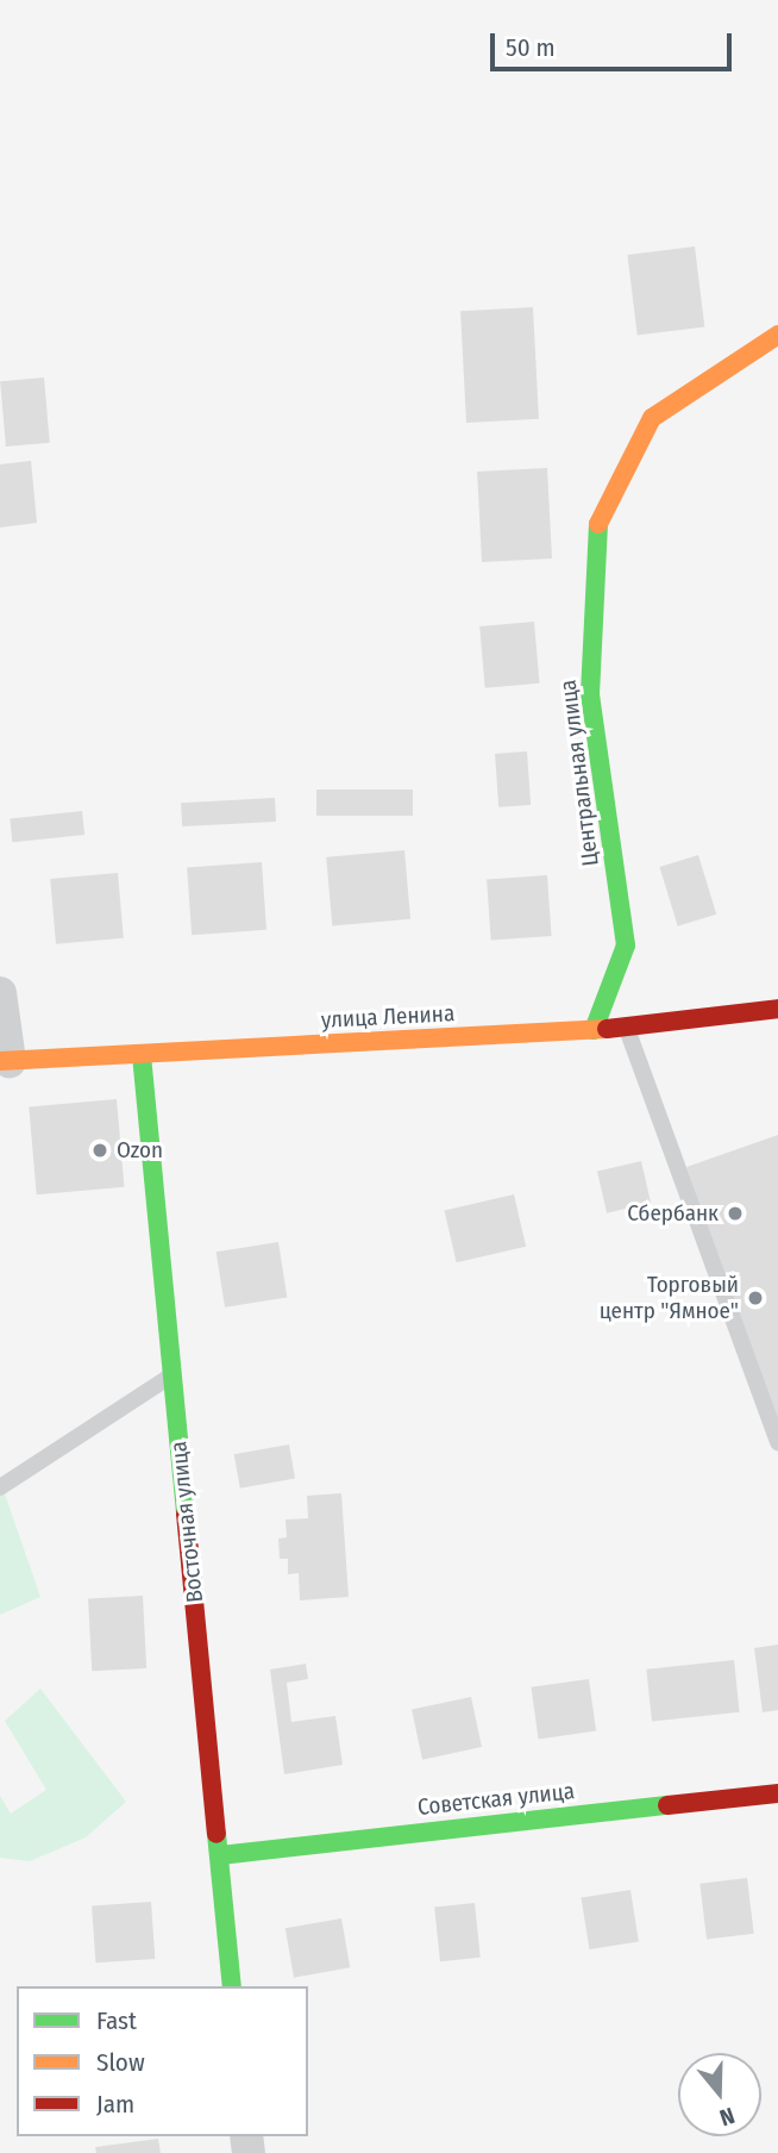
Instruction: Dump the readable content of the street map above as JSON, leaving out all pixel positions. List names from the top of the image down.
{
  "streets": {
    "street": [
      "Центральная улица",
      "улица Ленина",
      "Восточная улица",
      "Советская улица"
    ]
  },
  "crossings": [
    ["Центральная улица", "улица Ленина"],
    ["улица Ленина", "Восточная улица"],
    ["Восточная улица", "Советская улица"]
  ],
  "places": ["Ozon", "Сбербанк", "Торговый центр \"Ямное\""],
  "legend": ["Fast", "Slow", "Jam"],
  "scale_bar": "50 m",
  "north": "bottom"
}
